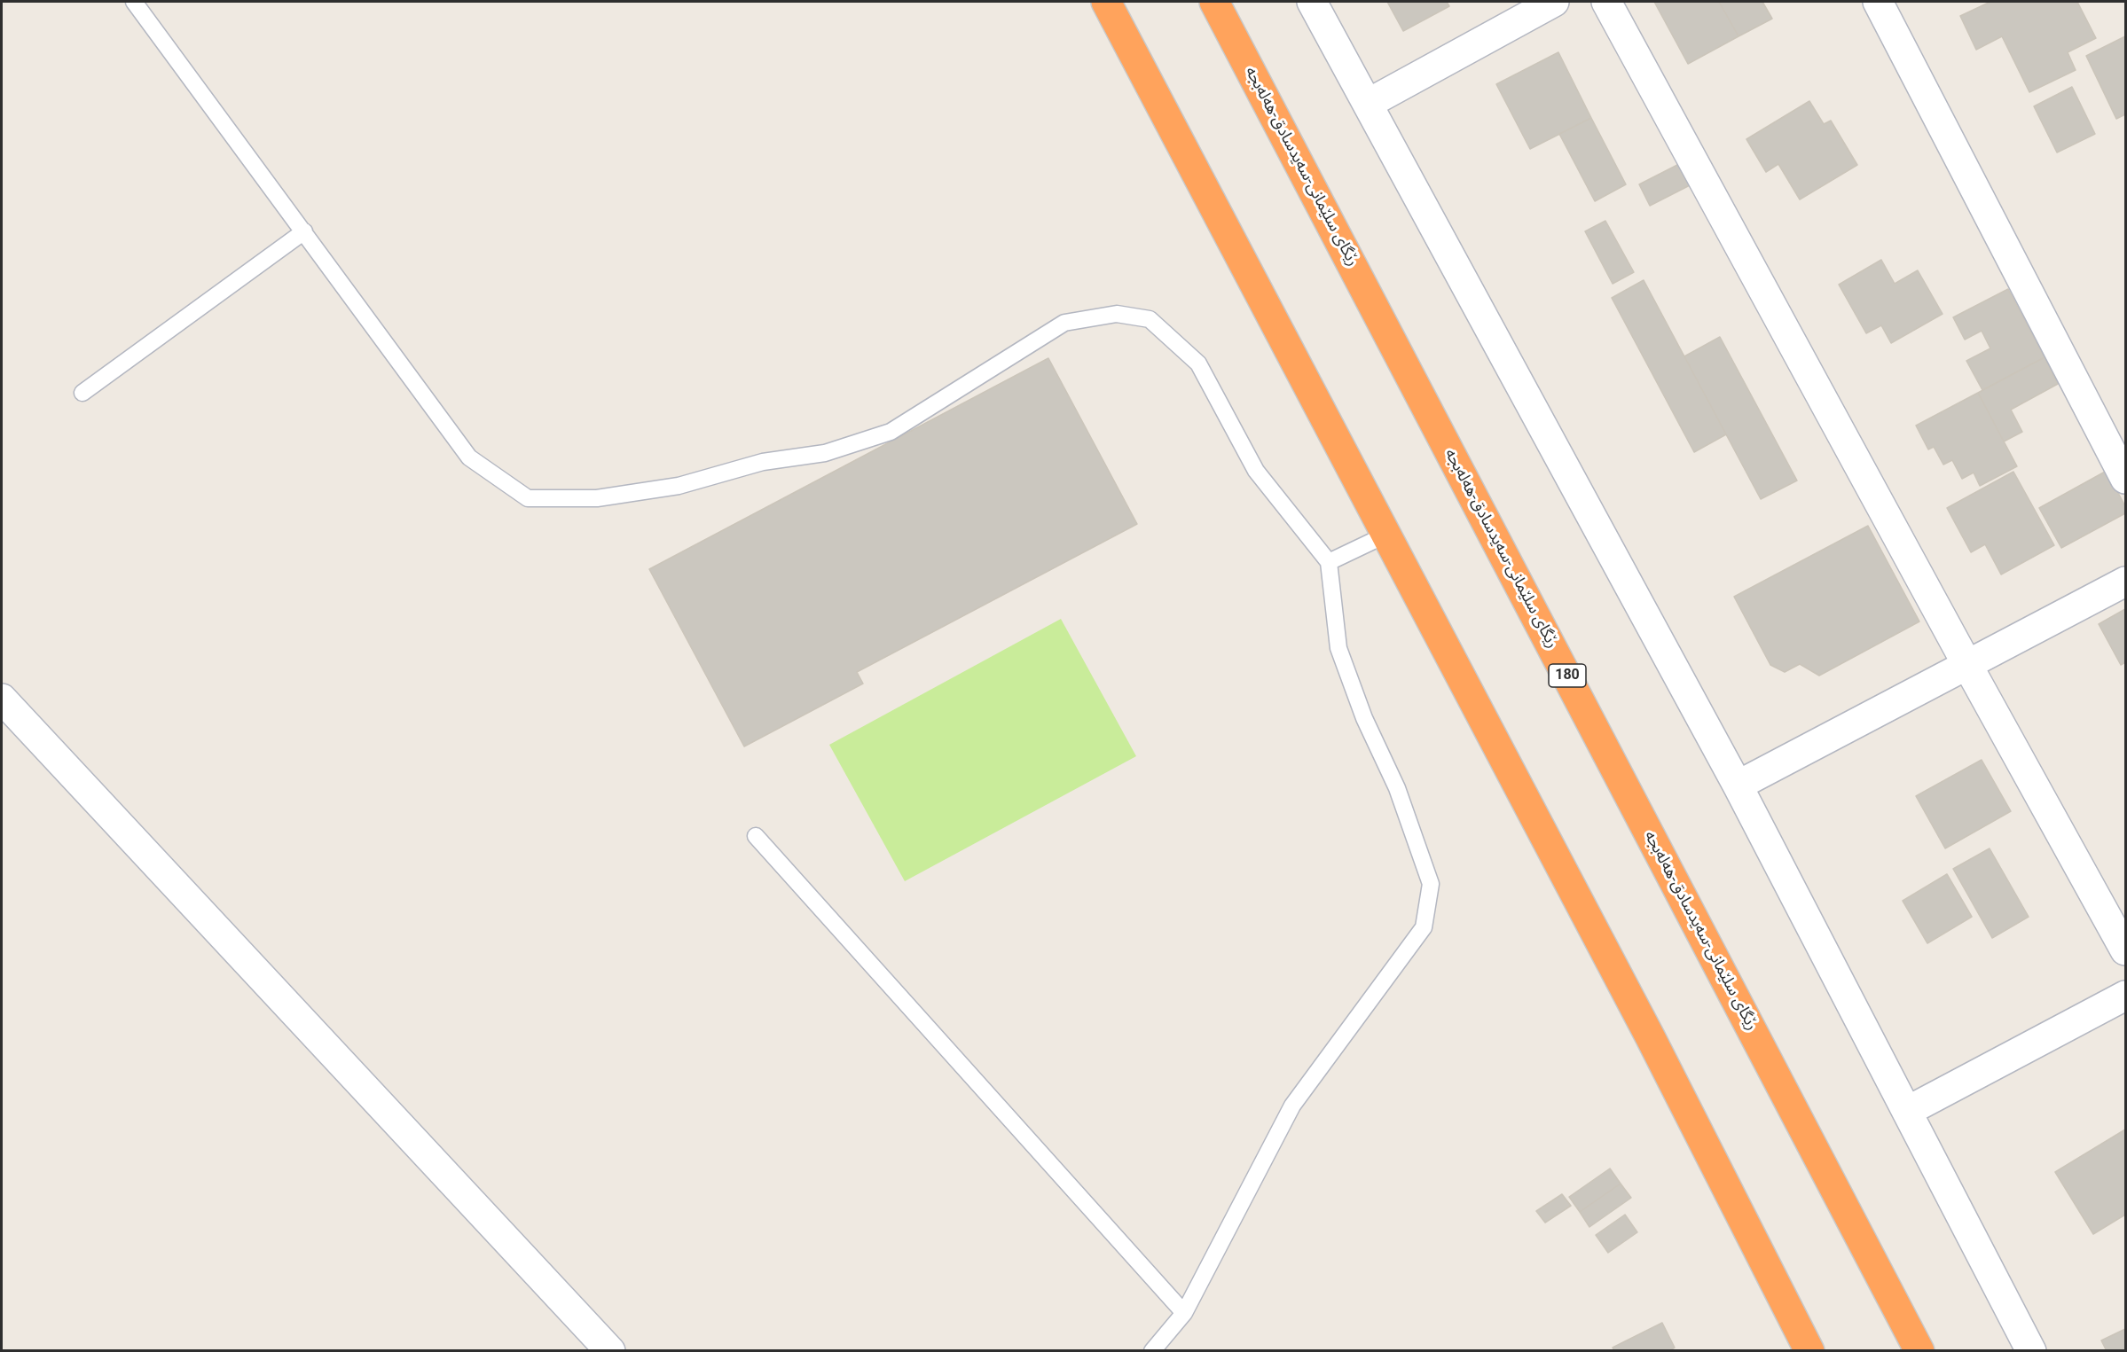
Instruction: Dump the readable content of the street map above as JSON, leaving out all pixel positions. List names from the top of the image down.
{
  "streets": {
    "highway": ["رێگای سلێمانی-سەیدسادق-هەلەبجە", "180"]
  }
}
